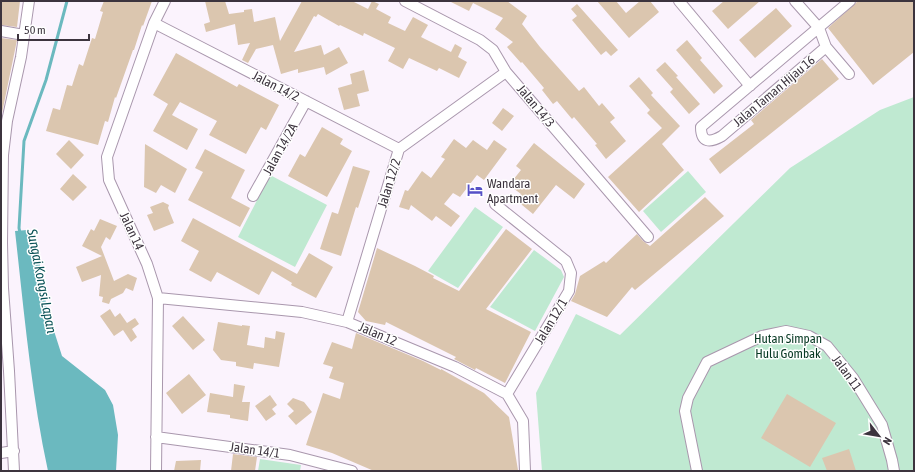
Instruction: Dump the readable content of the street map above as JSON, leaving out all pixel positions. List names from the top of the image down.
{
  "streets": {
    "street": [
      "Jalan 14/2",
      "Jalan Taman Hijau 16",
      "Jalan 14/3",
      "Jalan 14/2A",
      "Jalan 12/2",
      "Jalan 14",
      "Jalan 12/1",
      "Jalan 12",
      "Jalan 11",
      "Jalan 14/1"
    ]
  },
  "crossings": [
    ["Jalan 14/2", "Jalan 14/2A"],
    ["Jalan 14/2", "Jalan 12/2"],
    ["Jalan 14/2", "Jalan 14"],
    ["Jalan 14/3", "Jalan 12/2"],
    ["Jalan 12/2", "Jalan 12"],
    ["Jalan 14", "Jalan 12"],
    ["Jalan 14", "Jalan 14/1"],
    ["Jalan 12/1", "Jalan 12"]
  ],
  "water": ["Sungai Kongsi Lapan"],
  "parks": ["Hutan Simpan Hulu Gombak"],
  "places": {
    "hotel": ["Wandara Apartment"]
  },
  "scale_bar": "50 m",
  "north": "bottom right"
}
